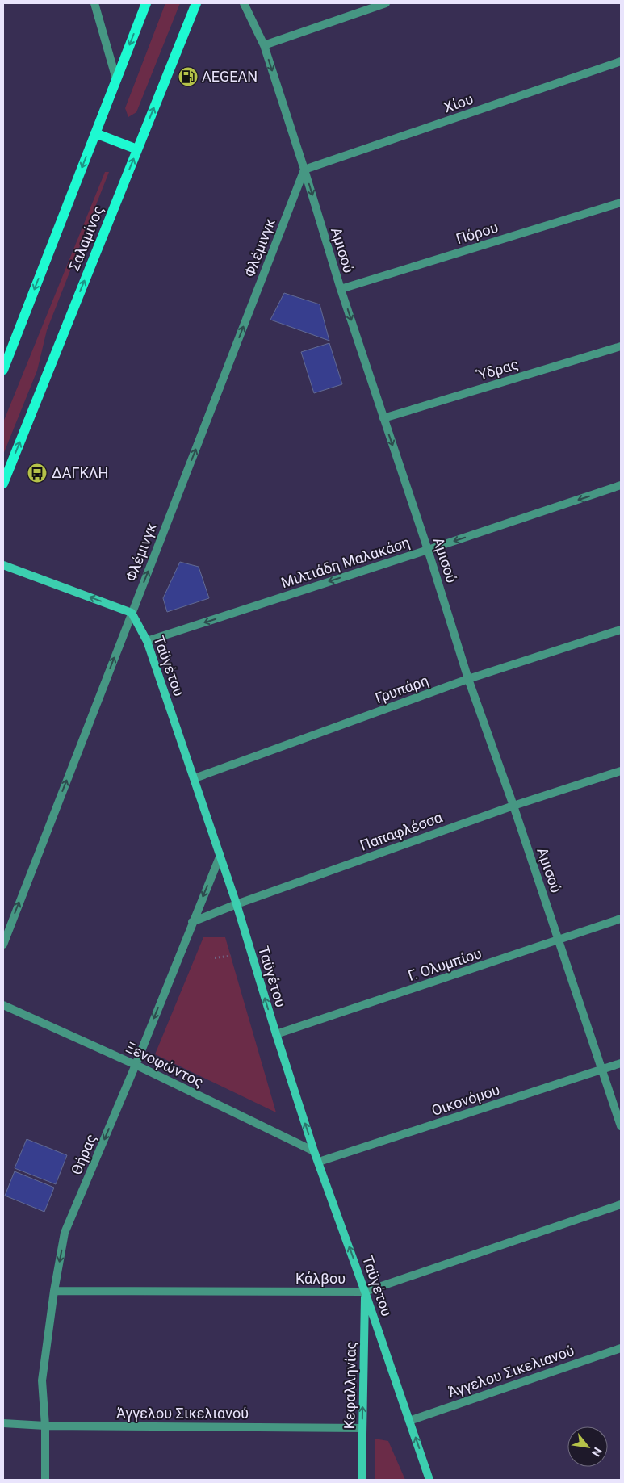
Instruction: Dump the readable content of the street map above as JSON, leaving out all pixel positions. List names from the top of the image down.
{
  "streets": {
    "main road": ["Σαλαμίνος"],
    "street": [
      "Χίου",
      "Πόρου",
      "Φλέμινγκ",
      "Αμισού",
      "Ύδρας",
      "Μιλτιάδη Μαλακάση",
      "Ταϋγέτου",
      "Γρυπάρη",
      "Παπαφλέσσα",
      "Γ. Ολυμπίου",
      "Ξενοφώντος",
      "Οικονόμου",
      "Θήρας",
      "Κάλβου",
      "Άγγελου Σικελιανού",
      "Κεφαλληνίας"
    ]
  },
  "crossings": [
    ["Χίου", "Φλέμινγκ"],
    ["Χίου", "Αμισού"],
    ["Πόρου", "Αμισού"],
    ["Φλέμινγκ", "Αμισού"],
    ["Φλέμινγκ", "Ταϋγέτου"],
    ["Αμισού", "Ύδρας"],
    ["Αμισού", "Μιλτιάδη Μαλακάση"],
    ["Αμισού", "Γρυπάρη"],
    ["Αμισού", "Παπαφλέσσα"],
    ["Αμισού", "Γ. Ολυμπίου"],
    ["Αμισού", "Οικονόμου"],
    ["Μιλτιάδη Μαλακάση", "Ταϋγέτου"],
    ["Ταϋγέτου", "Γρυπάρη"],
    ["Ταϋγέτου", "Παπαφλέσσα"],
    ["Ταϋγέτου", "Γ. Ολυμπίου"],
    ["Ταϋγέτου", "Ξενοφώντος"],
    ["Ταϋγέτου", "Οικονόμου"],
    ["Ταϋγέτου", "Θήρας"],
    ["Ταϋγέτου", "Κάλβου"],
    ["Ταϋγέτου", "Άγγελου Σικελιανού"],
    ["Ταϋγέτου", "Κεφαλληνίας"],
    ["Παπαφλέσσα", "Θήρας"],
    ["Ξενοφώντος", "Θήρας"],
    ["Θήρας", "Κάλβου"],
    ["Θήρας", "Άγγελου Σικελιανού"],
    ["Κάλβου", "Κεφαλληνίας"],
    ["Άγγελου Σικελιανού", "Κεφαλληνίας"]
  ],
  "one_way": [
    "Φλέμινγκ",
    "Αμισού",
    "Μιλτιάδη Μαλακάση",
    "Ταϋγέτου",
    "Θήρας",
    "Κεφαλληνίας"
  ],
  "places": {
    "fuel station": ["AEGEAN"],
    "bus stop": ["ΔΑΓΚΛΗ"]
  },
  "north": "bottom right"
}
